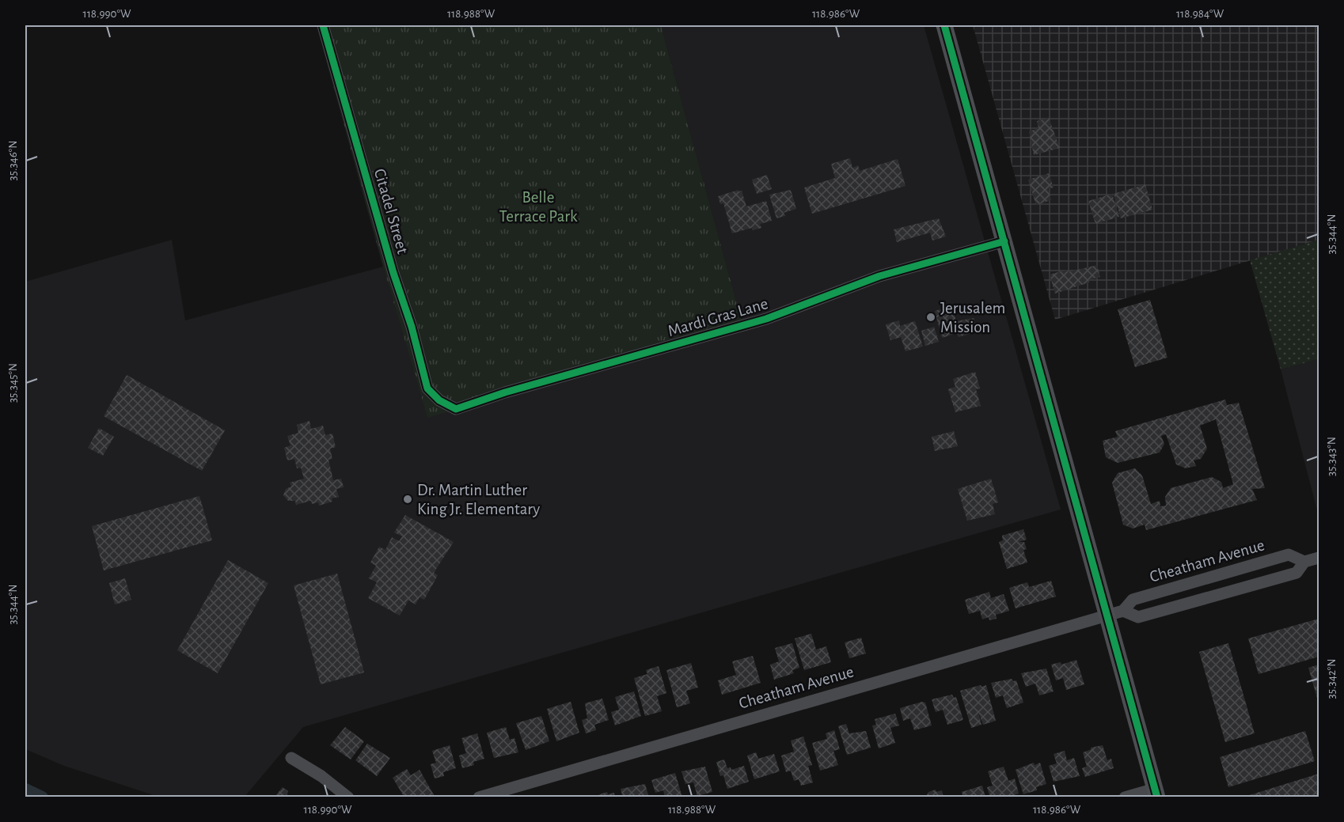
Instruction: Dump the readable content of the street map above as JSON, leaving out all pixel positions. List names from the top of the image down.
{
  "streets": {
    "street": ["Citadel Street", "Mardi Gras Lane", "Cheatham Avenue"]
  },
  "crossings": [
    ["Citadel Street", "Mardi Gras Lane"]
  ],
  "parks": ["Belle Terrace Park"],
  "places": ["Jerusalem Mission", "Dr. Martin Luther King Jr. Elementary"],
  "coordinates": [
    "118.990°W",
    "118.988°W",
    "118.986°W",
    "118.984°W",
    "35.346°N",
    "35.344°N",
    "35.345°N",
    "35.343°N",
    "35.342°N"
  ]
}
